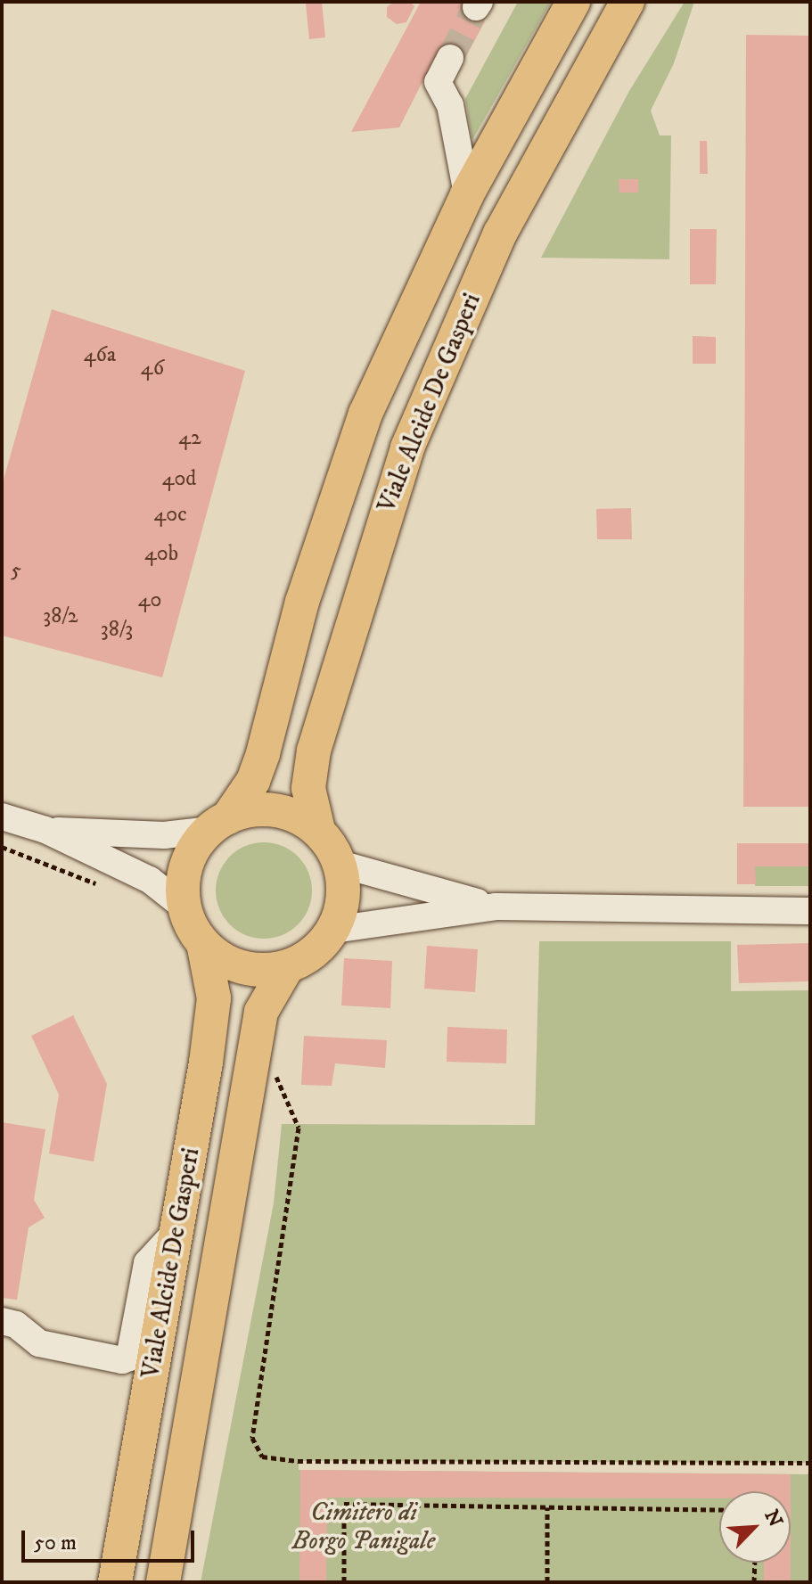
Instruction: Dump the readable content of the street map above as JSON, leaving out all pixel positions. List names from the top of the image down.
{
  "streets": {
    "main road": ["Viale Alcide De Gasperi"]
  },
  "parks": ["Cimitero di Borgo Panigale"],
  "house_numbers": [
    "46a",
    "46",
    "42",
    "40d",
    "40c",
    "40b",
    "5",
    "40",
    "38/2",
    "38/3"
  ],
  "scale_bar": "50 m",
  "north": "top right"
}
